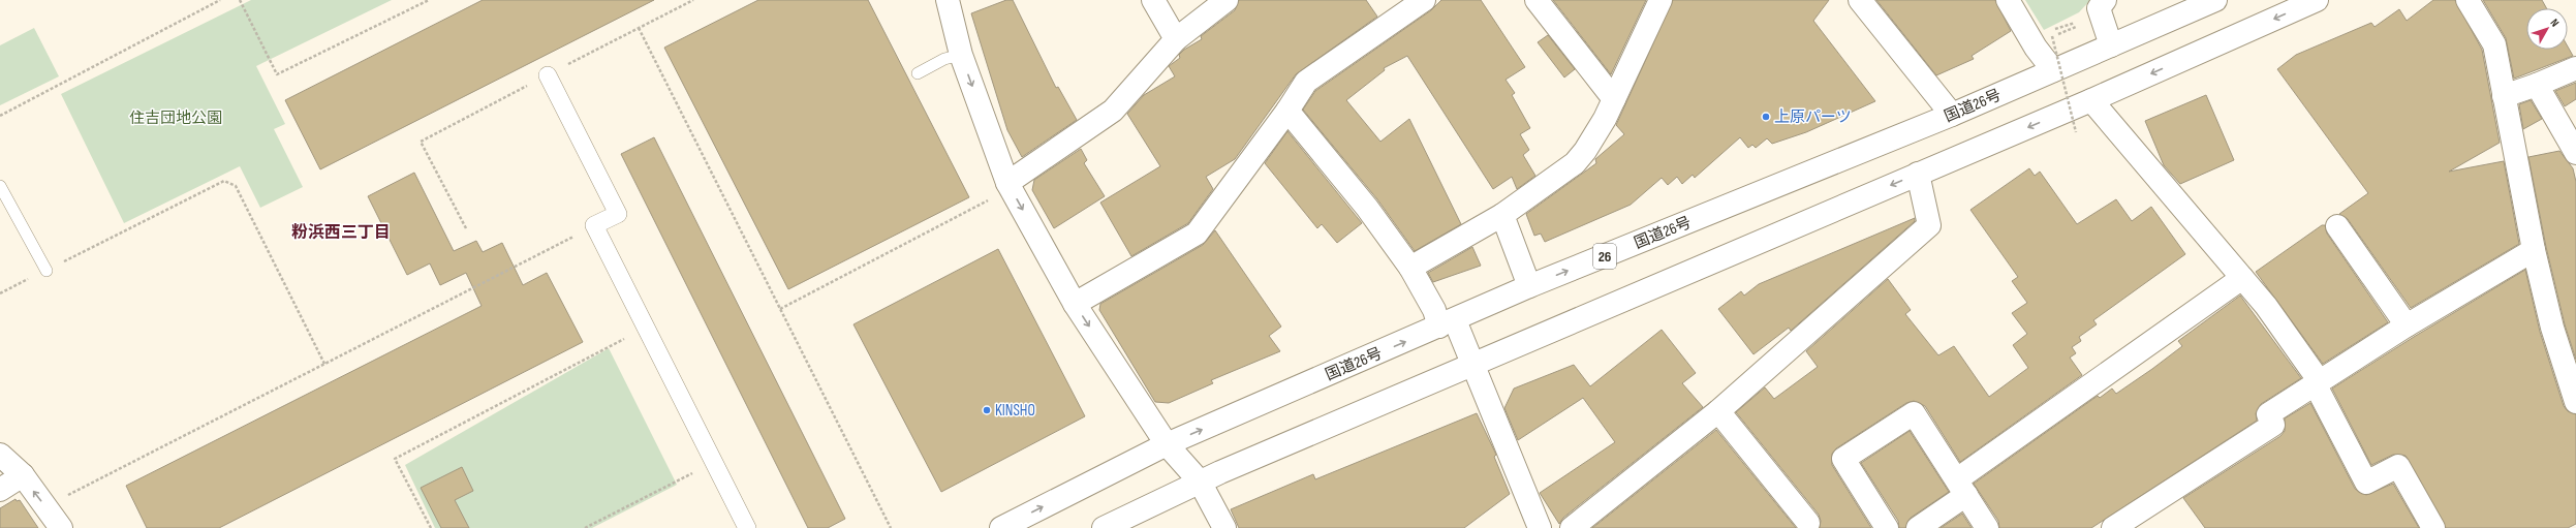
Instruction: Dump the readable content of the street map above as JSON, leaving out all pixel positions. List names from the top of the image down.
{
  "streets": {
    "main road": ["国道26号", "26"]
  },
  "districts": ["粉浜西三丁目"],
  "parks": ["住吉団地公園"],
  "places": ["上原パーツ", "KINSHO"],
  "north": "top right"
}
